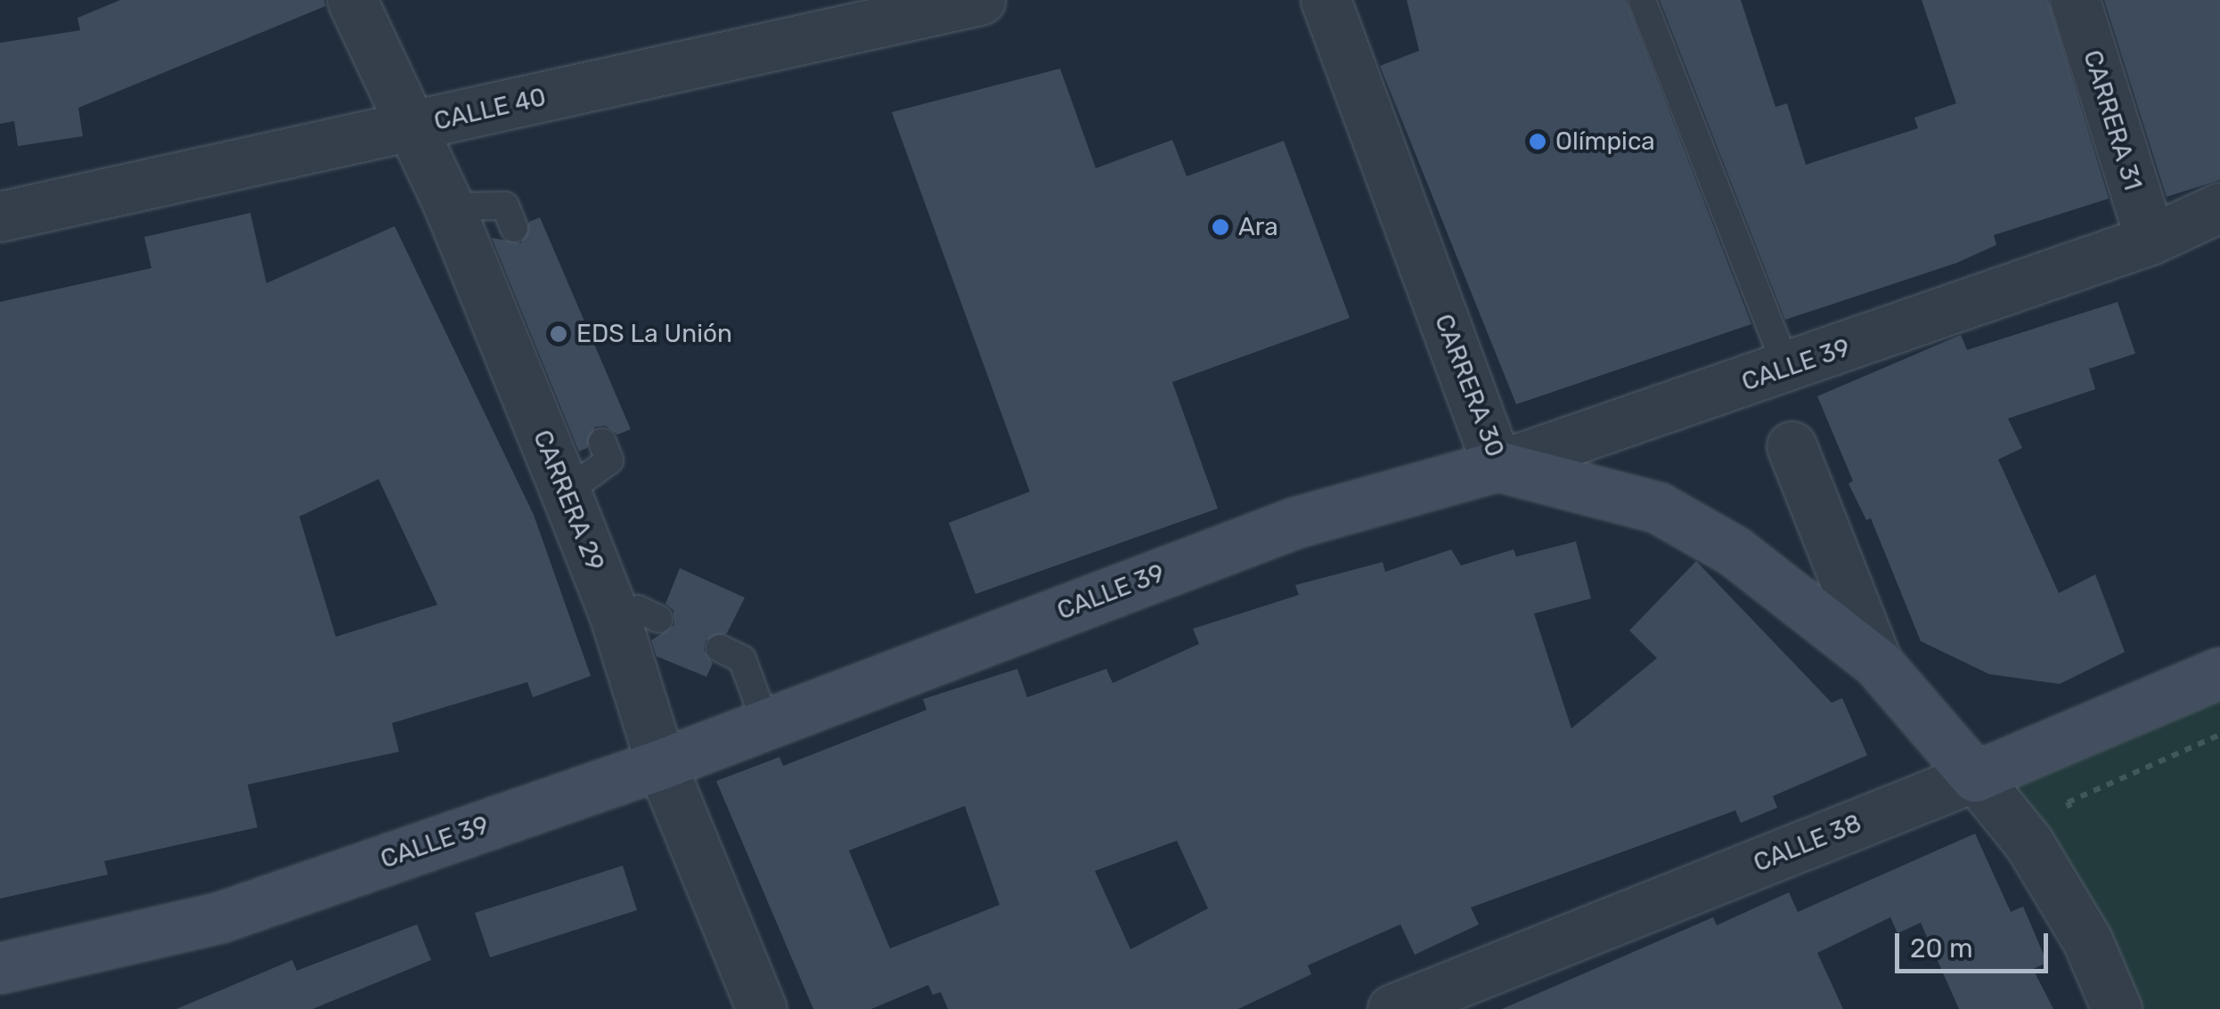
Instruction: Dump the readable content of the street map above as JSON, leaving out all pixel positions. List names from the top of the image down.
{
  "streets": {
    "main road": ["CALLE 39", "CARRERA 30", "CALLE 38"],
    "street": ["CALLE 40", "CARRERA 31", "CARRERA 29"]
  },
  "crossings": [
    ["CALLE 40", "CARRERA 29"],
    ["CARRERA 31", "CALLE 39"],
    ["CALLE 39", "CARRERA 30"],
    ["CALLE 39", "CARRERA 29"],
    ["CARRERA 30", "CALLE 38"]
  ],
  "places": ["Olímpica", "Ara", "EDS La Unión"],
  "scale_bar": "20 m"
}
